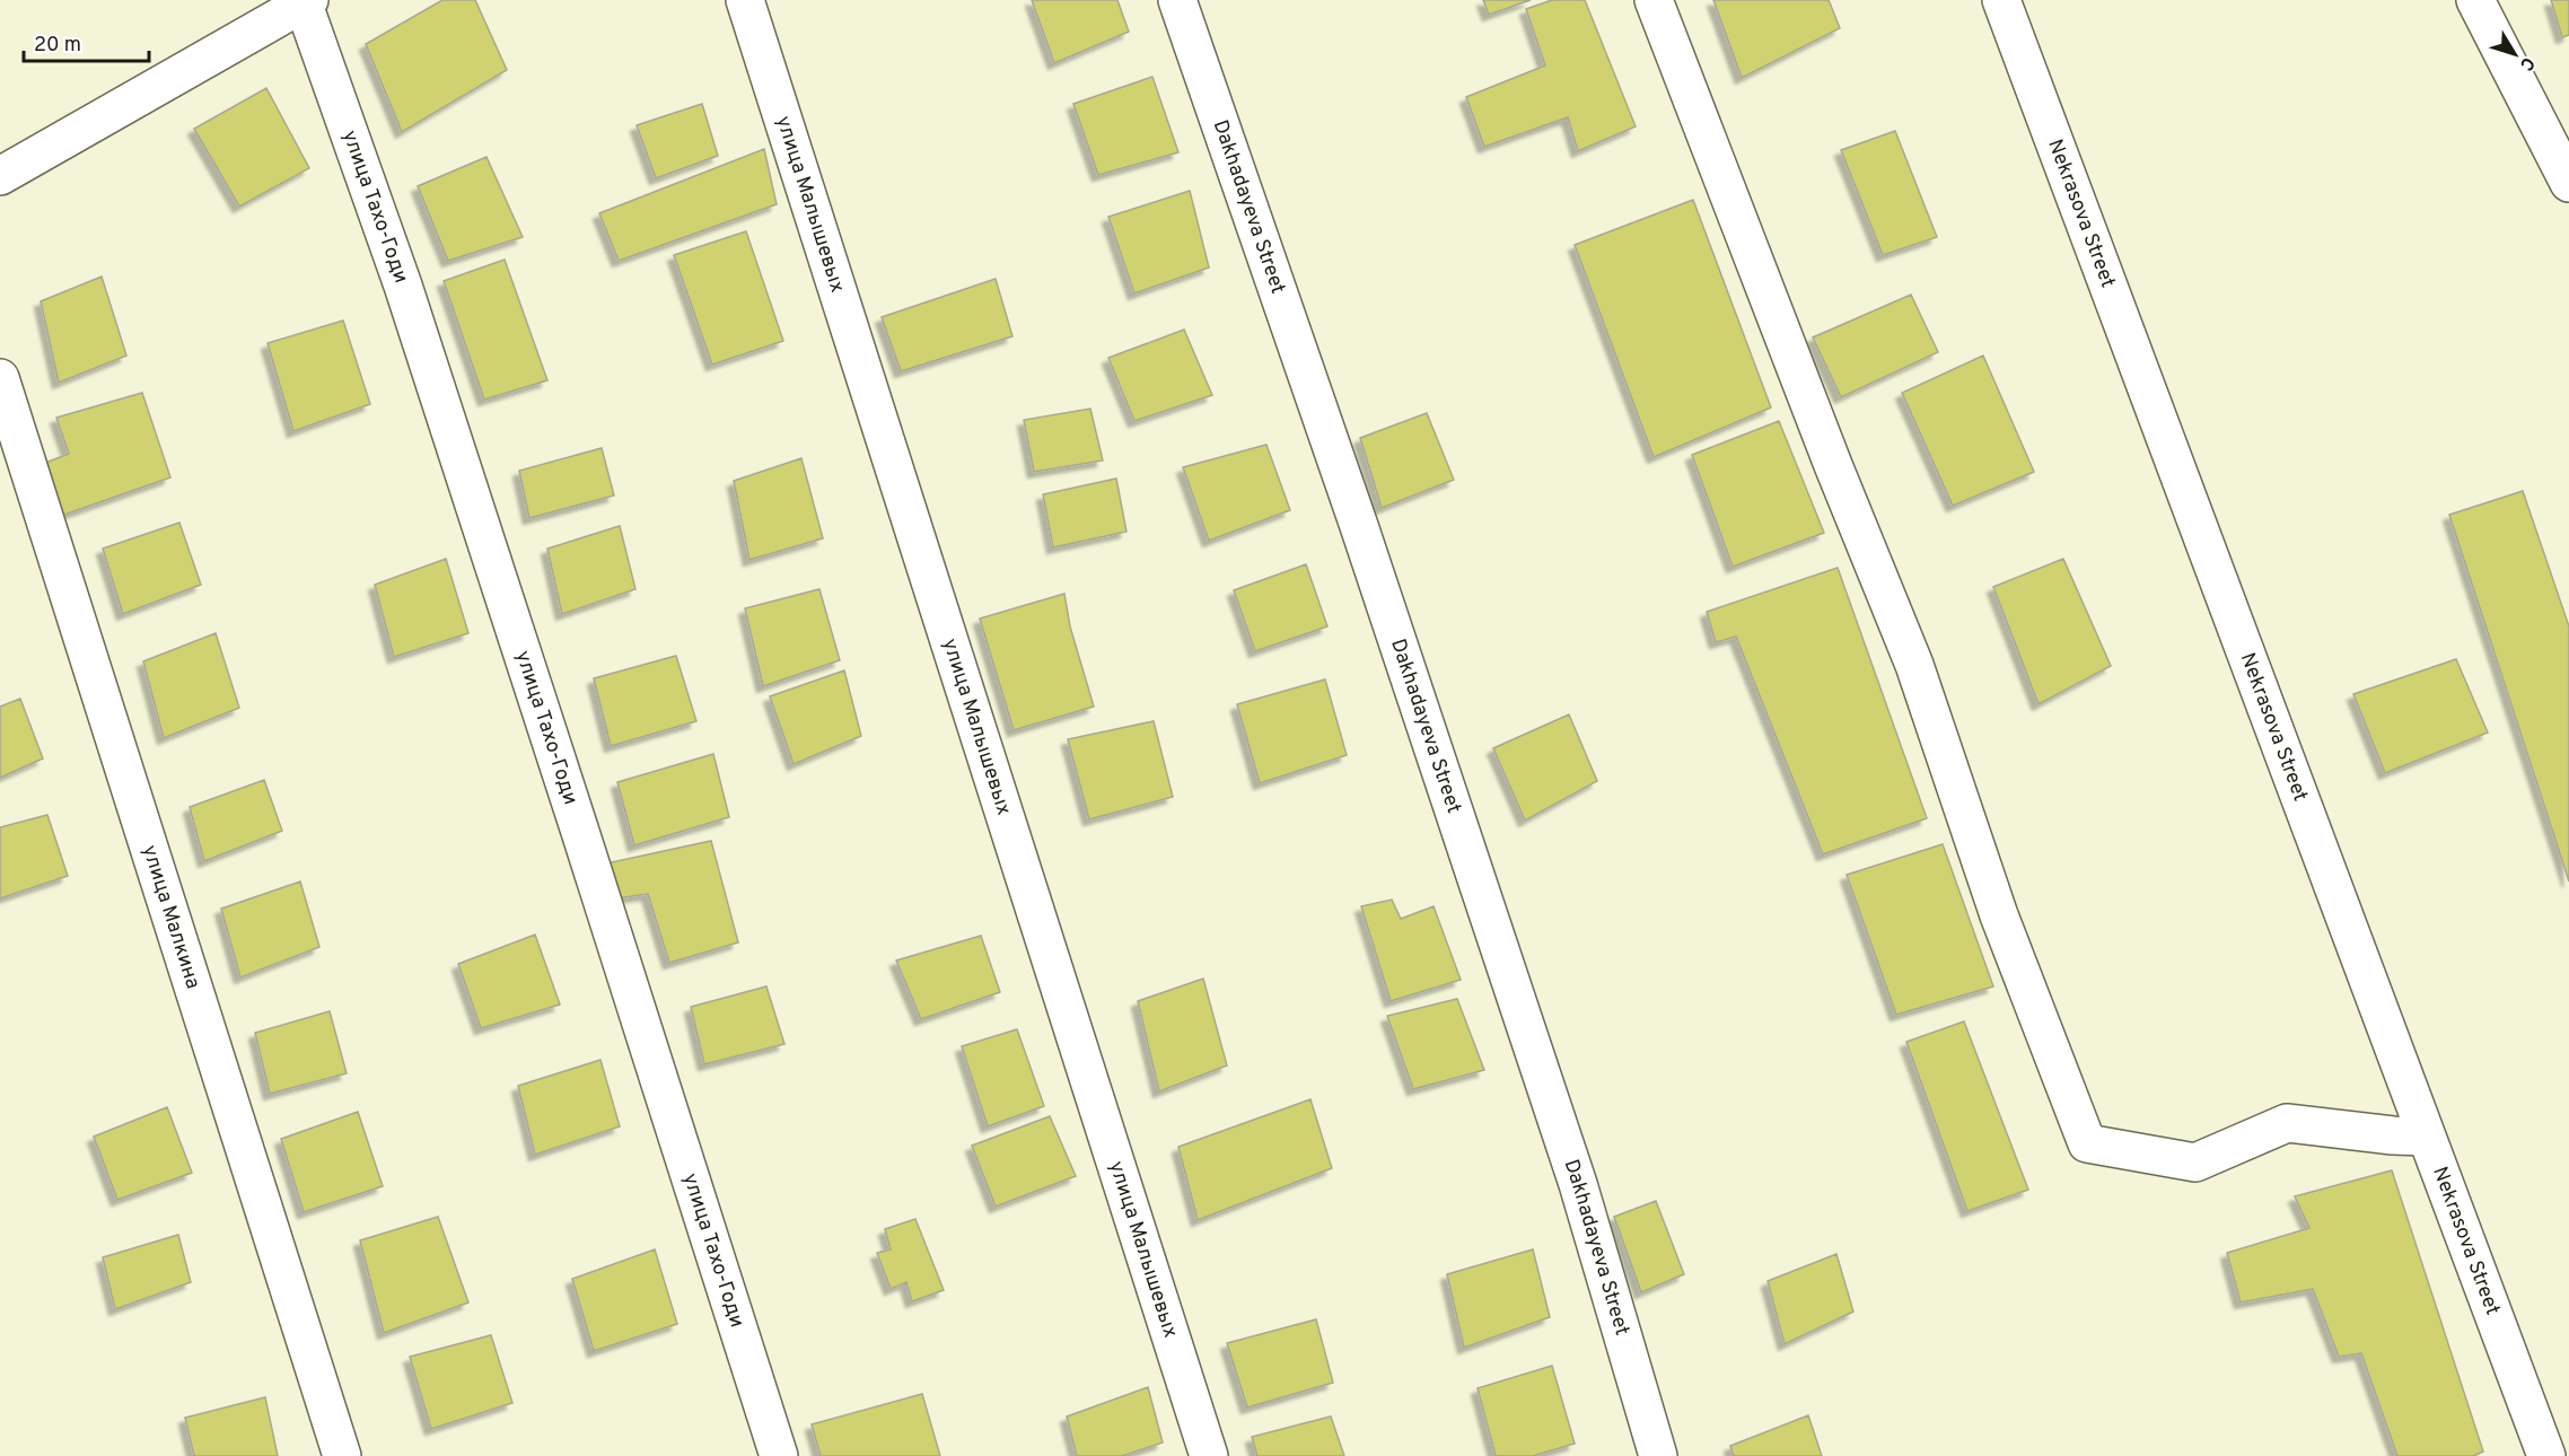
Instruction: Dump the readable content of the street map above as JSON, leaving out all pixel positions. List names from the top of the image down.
{
  "streets": {
    "street": [
      "улица Малышевых",
      "Dakhadayeva Street",
      "улица Тахо-Годи",
      "Nekrasova Street",
      "улица Малкина"
    ]
  },
  "scale_bar": "20 m",
  "north": "bottom right"
}
